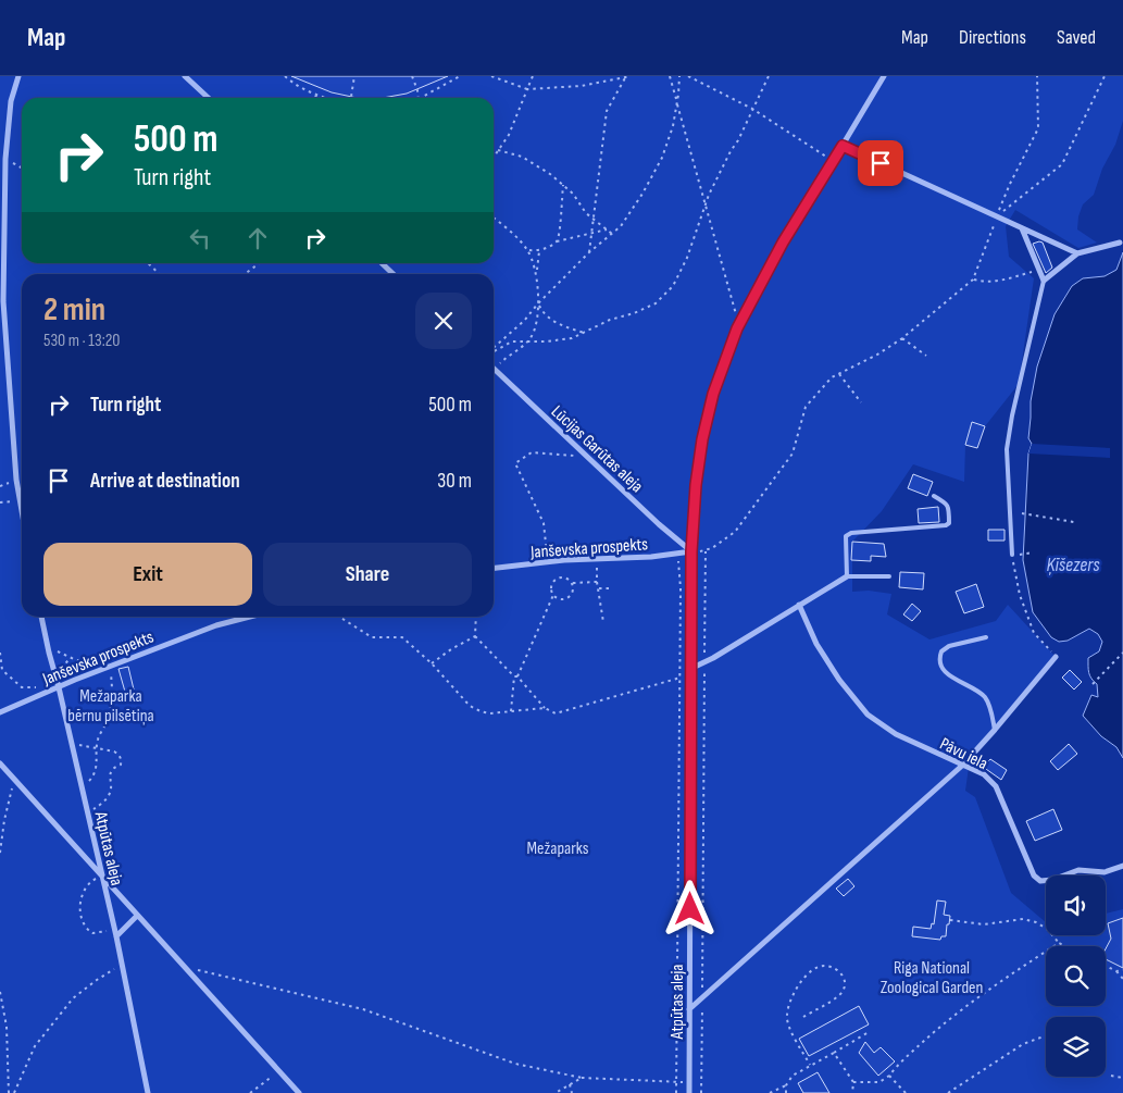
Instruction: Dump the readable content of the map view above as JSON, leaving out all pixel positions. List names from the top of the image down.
{
  "streets": {
    "street": [
      "Lūcijas Garūtas aleja",
      "Janševska prospekts",
      "Pāvu iela",
      "Atpūtas aleja"
    ]
  },
  "crossings": [
    ["Lūcijas Garūtas aleja", "Janševska prospekts"],
    ["Lūcijas Garūtas aleja", "Atpūtas aleja"],
    ["Janševska prospekts", "Atpūtas aleja"]
  ],
  "water": ["Ķīšezers"],
  "parks": ["Mežaparka bērnu pilsētiņa", "Mežaparks", "Riga National Zoological Garden"],
  "page": {
    "header": "Map",
    "nav": ["Map", "Directions", "Saved"],
    "turn": ["500 m", "Turn right"],
    "heading": ["2 min", "530 m · 13:20"],
    "list": [
      {
        "name": "Turn right",
        "value": "500 m"
      },
      {
        "name": "Arrive at destination",
        "value": "30 m"
      }
    ],
    "buttons": ["Exit", "Share"]
  }
}
